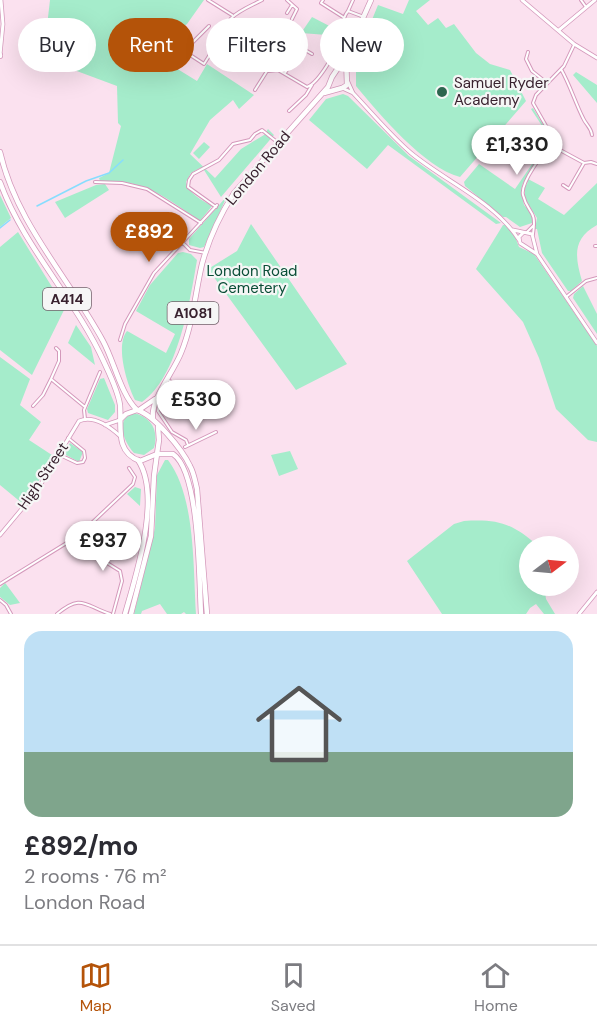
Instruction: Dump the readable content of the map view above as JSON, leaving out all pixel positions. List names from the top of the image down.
{
  "streets": {
    "main road": ["London Road", "A414", "A1081"],
    "street": ["High Street"]
  },
  "crossings": [
    ["London Road", "A414"]
  ],
  "parks": ["London Road Cemetery"],
  "places": ["Samuel Ryder Academy"],
  "north": "right",
  "page": {
    "chip": [
      "Buy",
      "Rent",
      "Filters",
      "New"
    ],
    "price": [
      "£1,330",
      "£892",
      "£530",
      "£937"
    ],
    "list": [
      {
        "name": "£892/mo",
        "note": "2 rooms · 76 m² · London Road"
      }
    ],
    "tabs": ["Map", "Saved", "Home"]
  }
}
